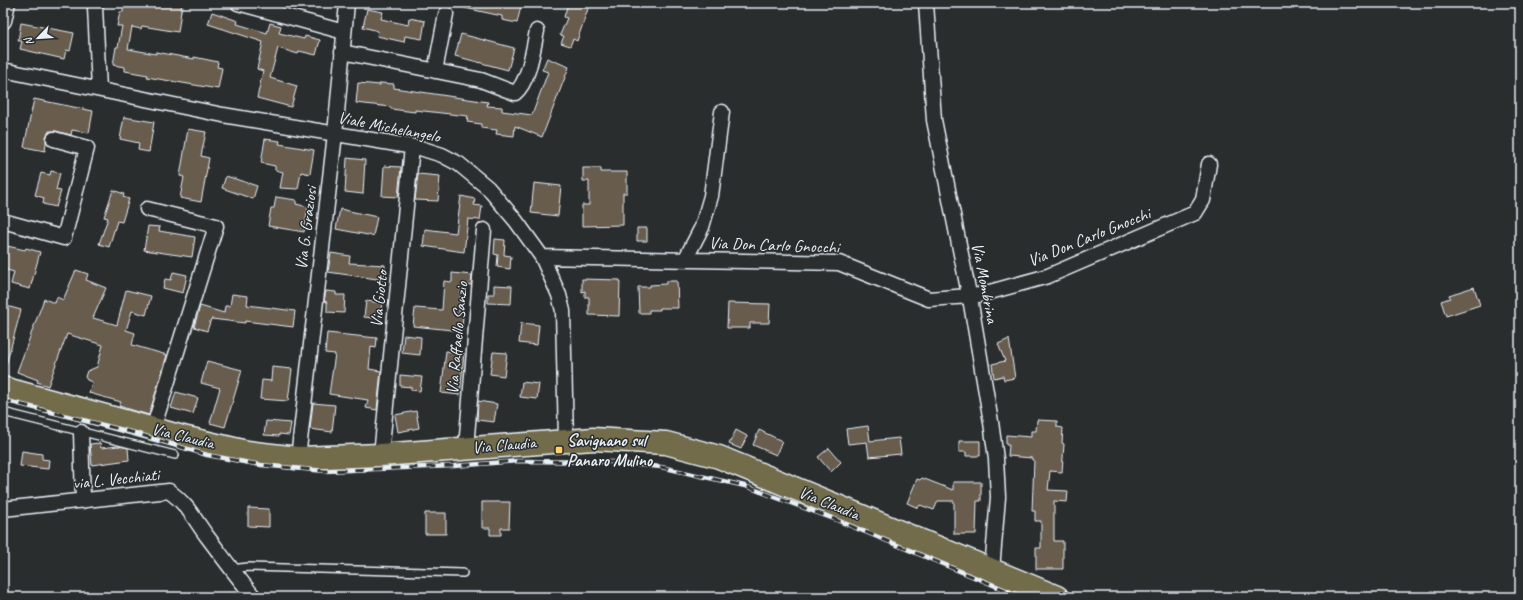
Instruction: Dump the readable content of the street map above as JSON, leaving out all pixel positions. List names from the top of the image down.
{
  "streets": {
    "main road": ["Via Claudia"],
    "street": [
      "Viale Michelangelo",
      "Via G. Graziosi",
      "Via Don Carlo Gnocchi",
      "Via Mombrina",
      "Via Giotto",
      "Via Raffaello Sanzio",
      "via L. Vecchiati"
    ]
  },
  "crossings": [
    ["Viale Michelangelo", "Via G. Graziosi"],
    ["Viale Michelangelo", "Via Don Carlo Gnocchi"],
    ["Viale Michelangelo", "Via Giotto"],
    ["Viale Michelangelo", "Via Claudia"],
    ["Via G. Graziosi", "Via Claudia"],
    ["Via Don Carlo Gnocchi", "Via Mombrina"],
    ["Via Mombrina", "Via Claudia"],
    ["Via Giotto", "Via Claudia"],
    ["Via Raffaello Sanzio", "Via Claudia"]
  ],
  "places": {
    "transit": ["Savignano sul Panaro Mulino"]
  },
  "north": "bottom left"
}
